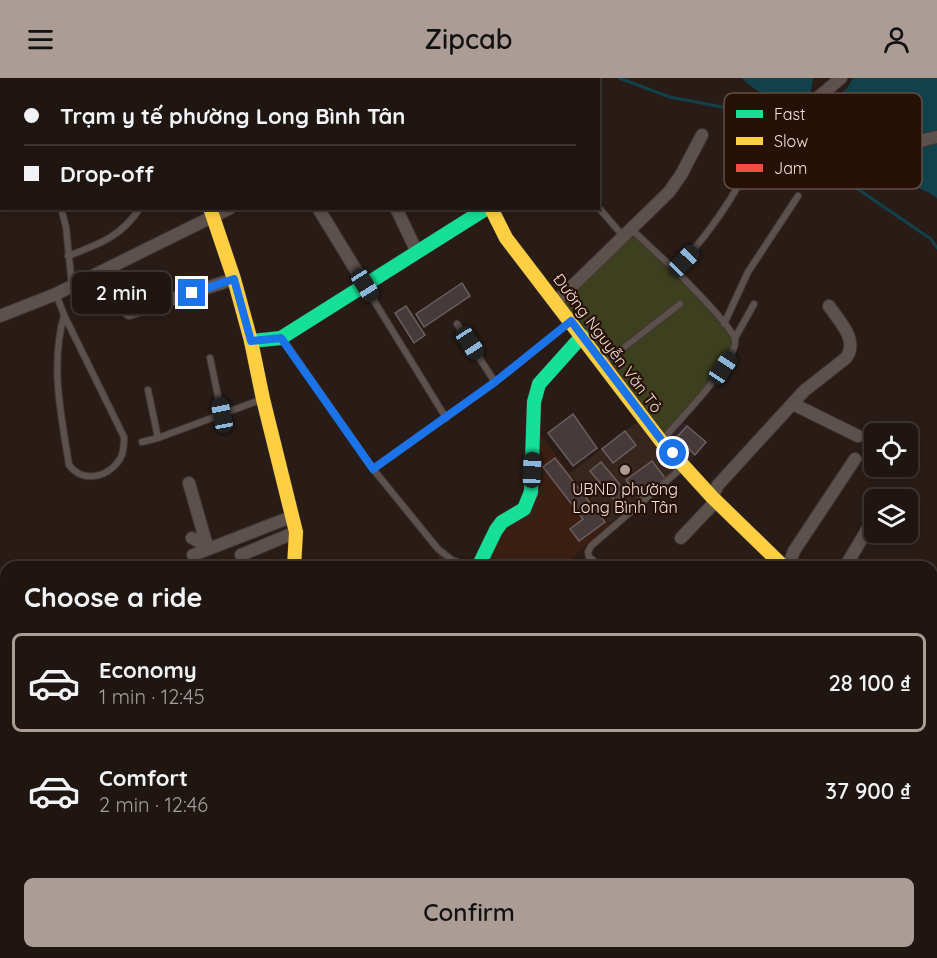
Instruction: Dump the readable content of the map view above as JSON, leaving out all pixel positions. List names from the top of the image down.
{
  "streets": {
    "street": ["Đường Nguyễn Văn Tỏ"]
  },
  "places": ["UBND phường Long Bình Tân"],
  "legend": ["Fast", "Slow", "Jam"],
  "page": {
    "header": "Zipcab",
    "banner": ["Trạm y tế phường Long Bình Tân", "Drop-off"],
    "bubble": "2 min",
    "heading": "Choose a ride",
    "list": [
      {
        "name": "Economy",
        "note": "1 min · 12:45",
        "value": "28 100 ₫"
      },
      {
        "name": "Comfort",
        "note": "2 min · 12:46",
        "value": "37 900 ₫"
      }
    ],
    "buttons": "Confirm"
  }
}
